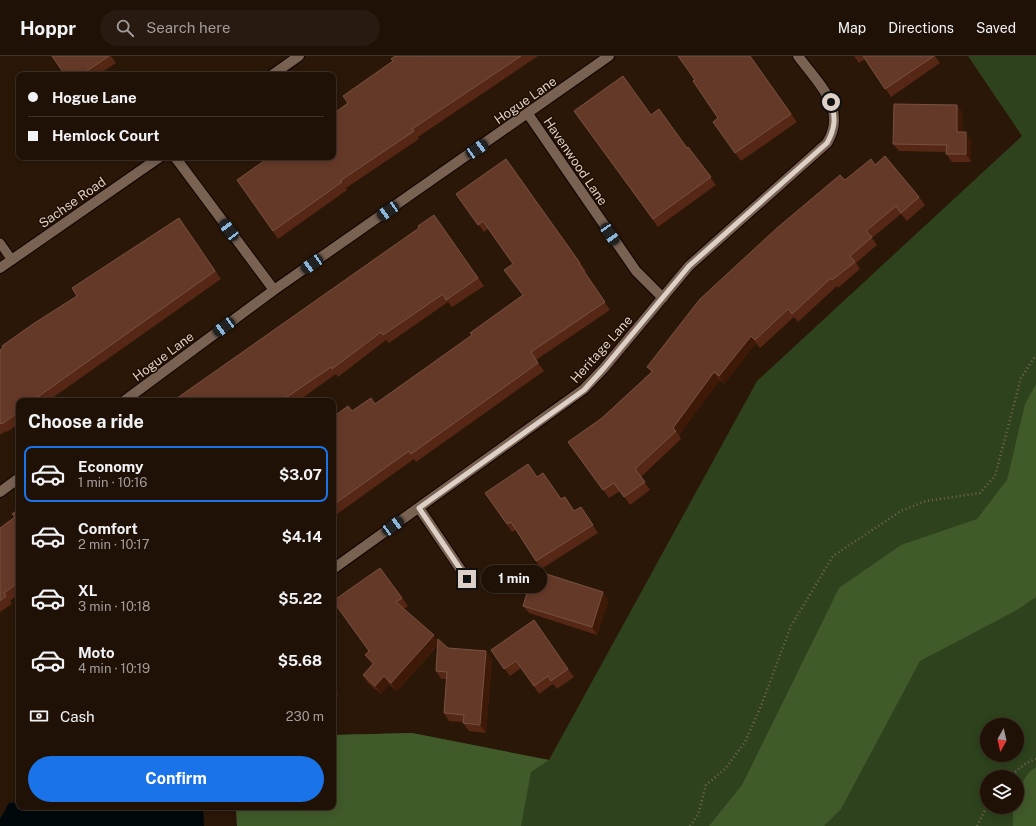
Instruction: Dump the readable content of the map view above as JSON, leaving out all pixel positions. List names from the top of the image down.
{
  "streets": {
    "street": [
      "Hogue Lane",
      "Havenwood Lane",
      "Sachse Road",
      "Heritage Lane"
    ]
  },
  "crossings": [
    ["Hogue Lane", "Havenwood Lane"],
    ["Havenwood Lane", "Heritage Lane"]
  ],
  "north": "bottom",
  "page": {
    "header": "Hoppr",
    "search": "Search here",
    "nav": ["Map", "Directions", "Saved"],
    "banner": ["Hogue Lane", "Hemlock Court"],
    "heading": "Choose a ride",
    "list": [
      {
        "name": "Economy",
        "note": "1 min · 10:16",
        "value": "$3.07"
      },
      {
        "name": "Comfort",
        "note": "2 min · 10:17",
        "value": "$4.14"
      },
      {
        "name": "XL",
        "note": "3 min · 10:18",
        "value": "$5.22"
      },
      {
        "name": "Moto",
        "note": "4 min · 10:19",
        "value": "$5.68"
      }
    ],
    "bubble": "1 min",
    "pay": ["Cash", "230 m"],
    "buttons": "Confirm"
  }
}
